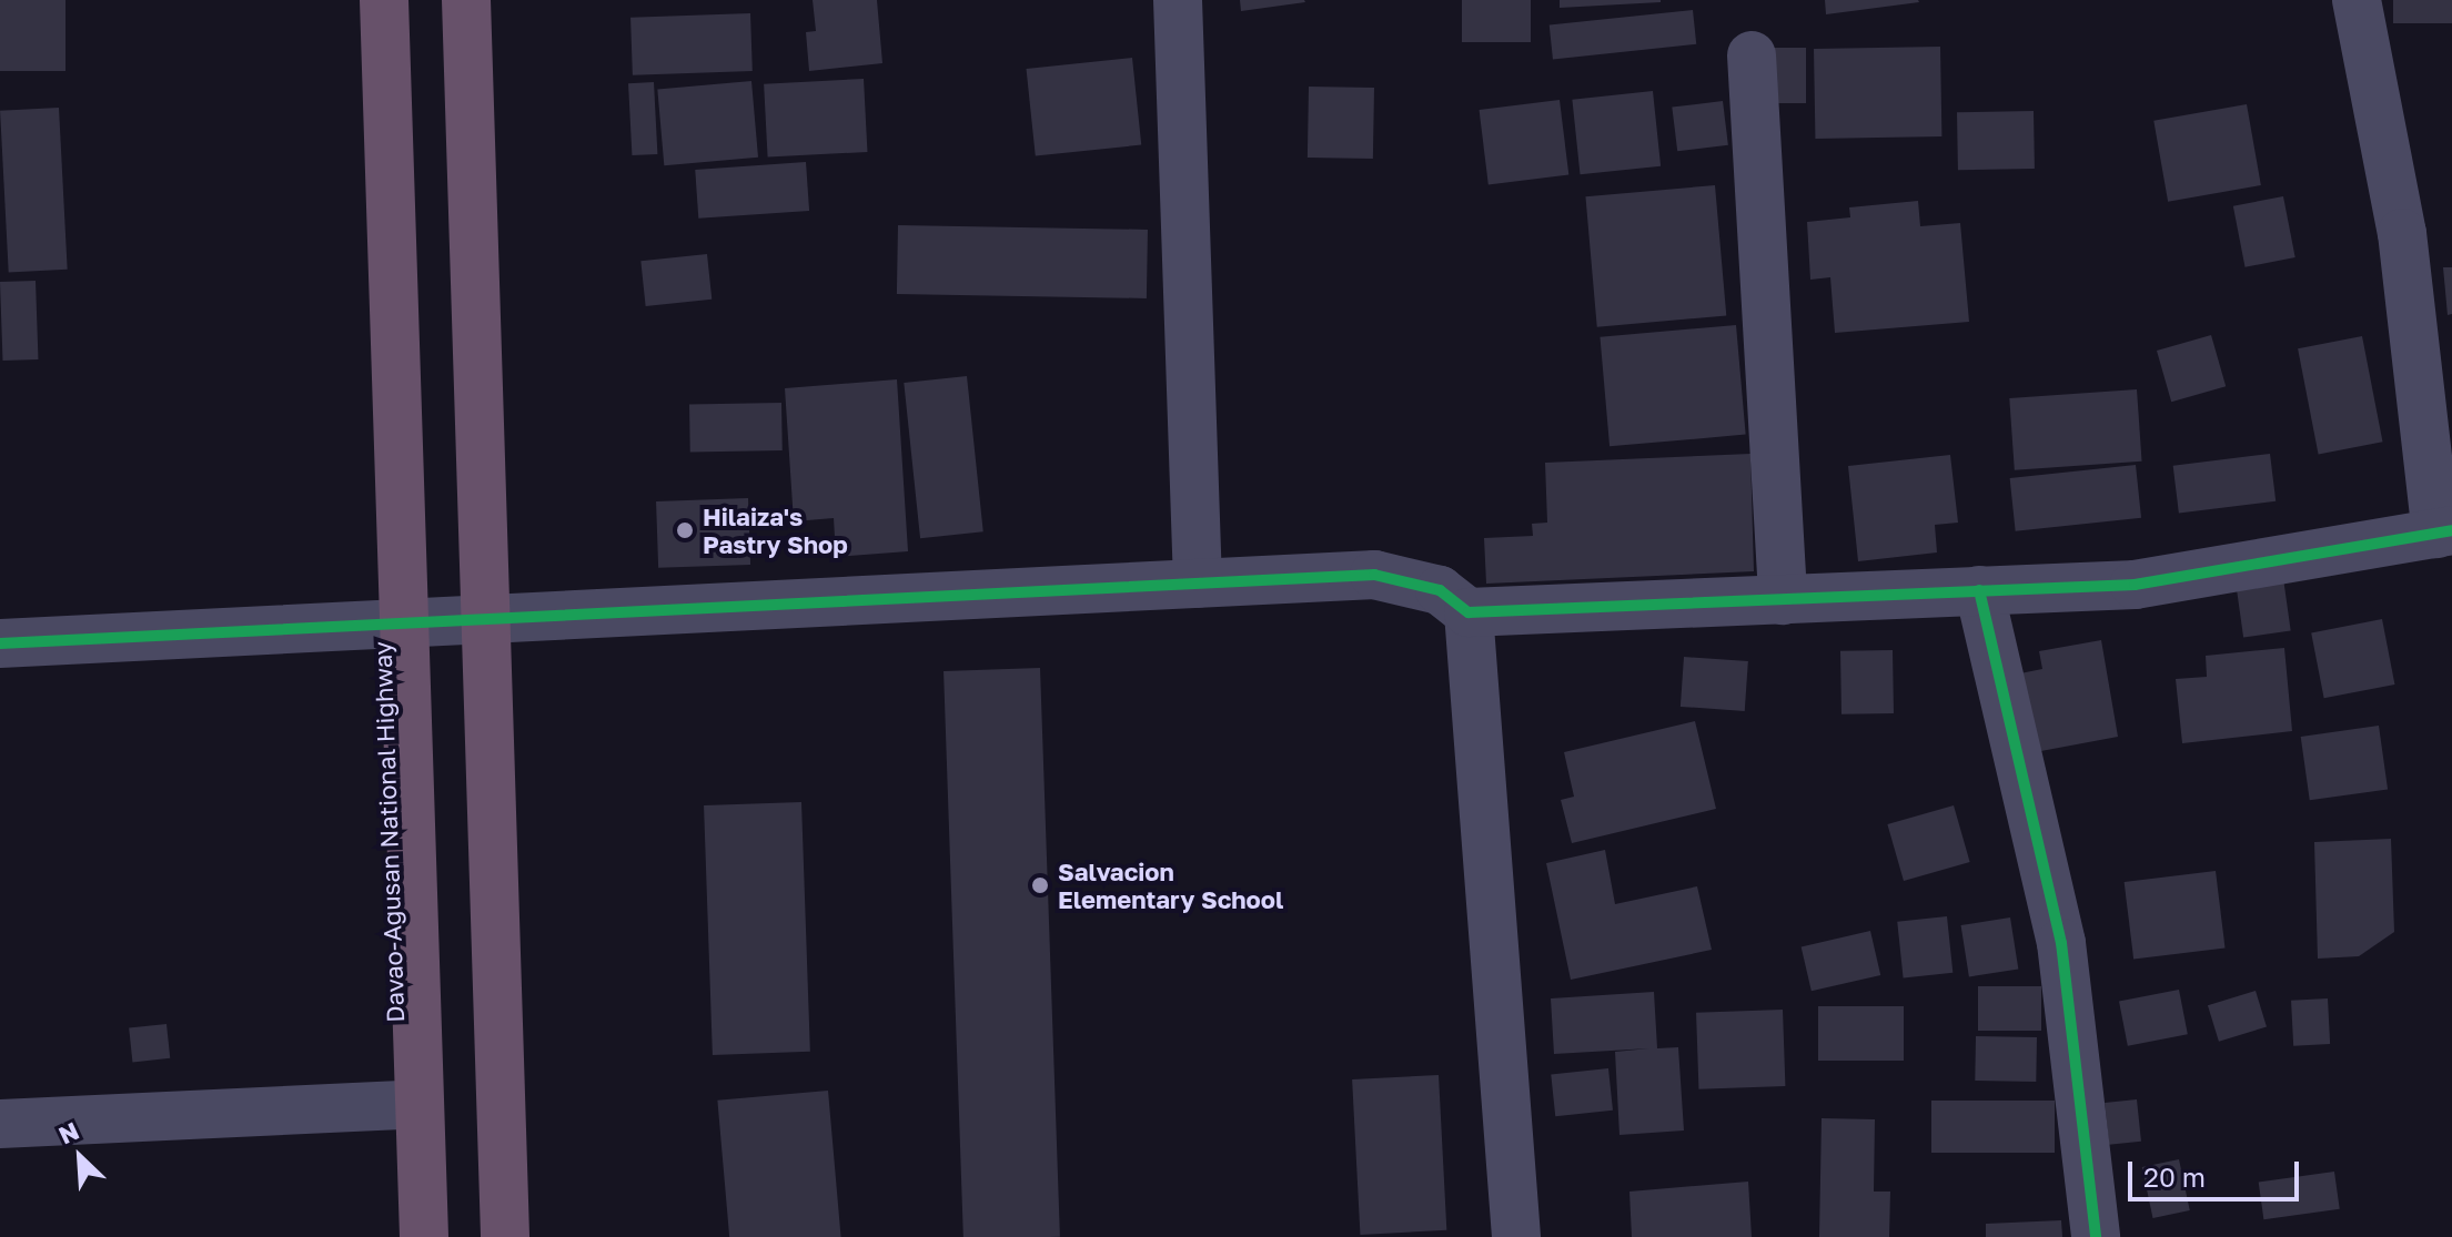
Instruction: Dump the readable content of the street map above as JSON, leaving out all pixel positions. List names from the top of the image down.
{
  "streets": {
    "highway": ["Davao-Agusan National Highway"]
  },
  "places": ["Hilaiza's Pastry Shop", "Salvacion Elementary School"],
  "scale_bar": "20 m",
  "north": "top left"
}
